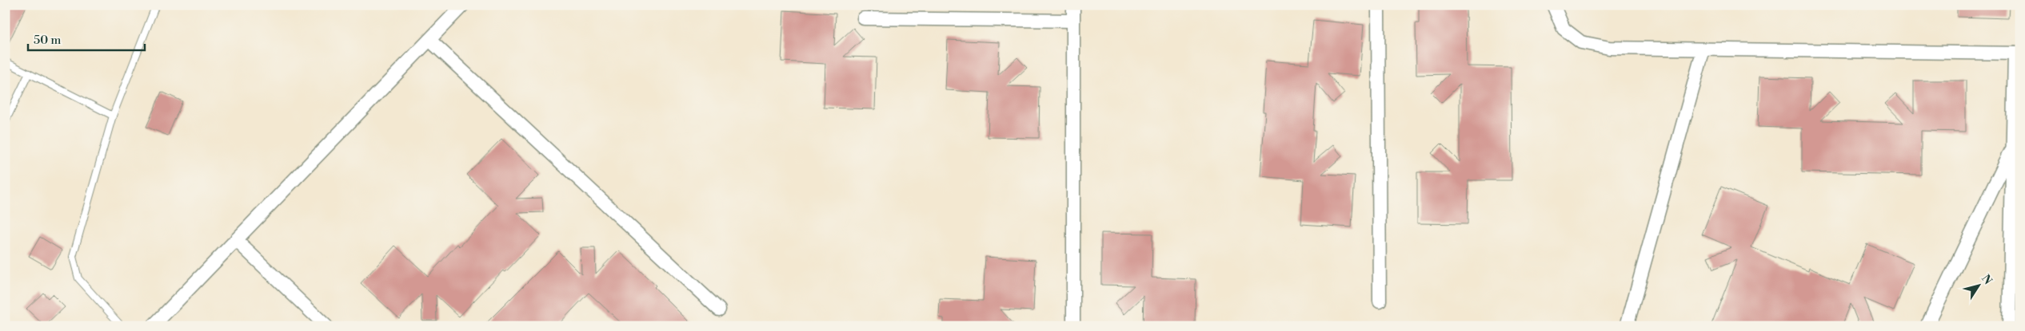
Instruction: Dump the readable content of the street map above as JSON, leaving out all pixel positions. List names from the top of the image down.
{
  "scale_bar": "50 m",
  "north": "top right"
}
